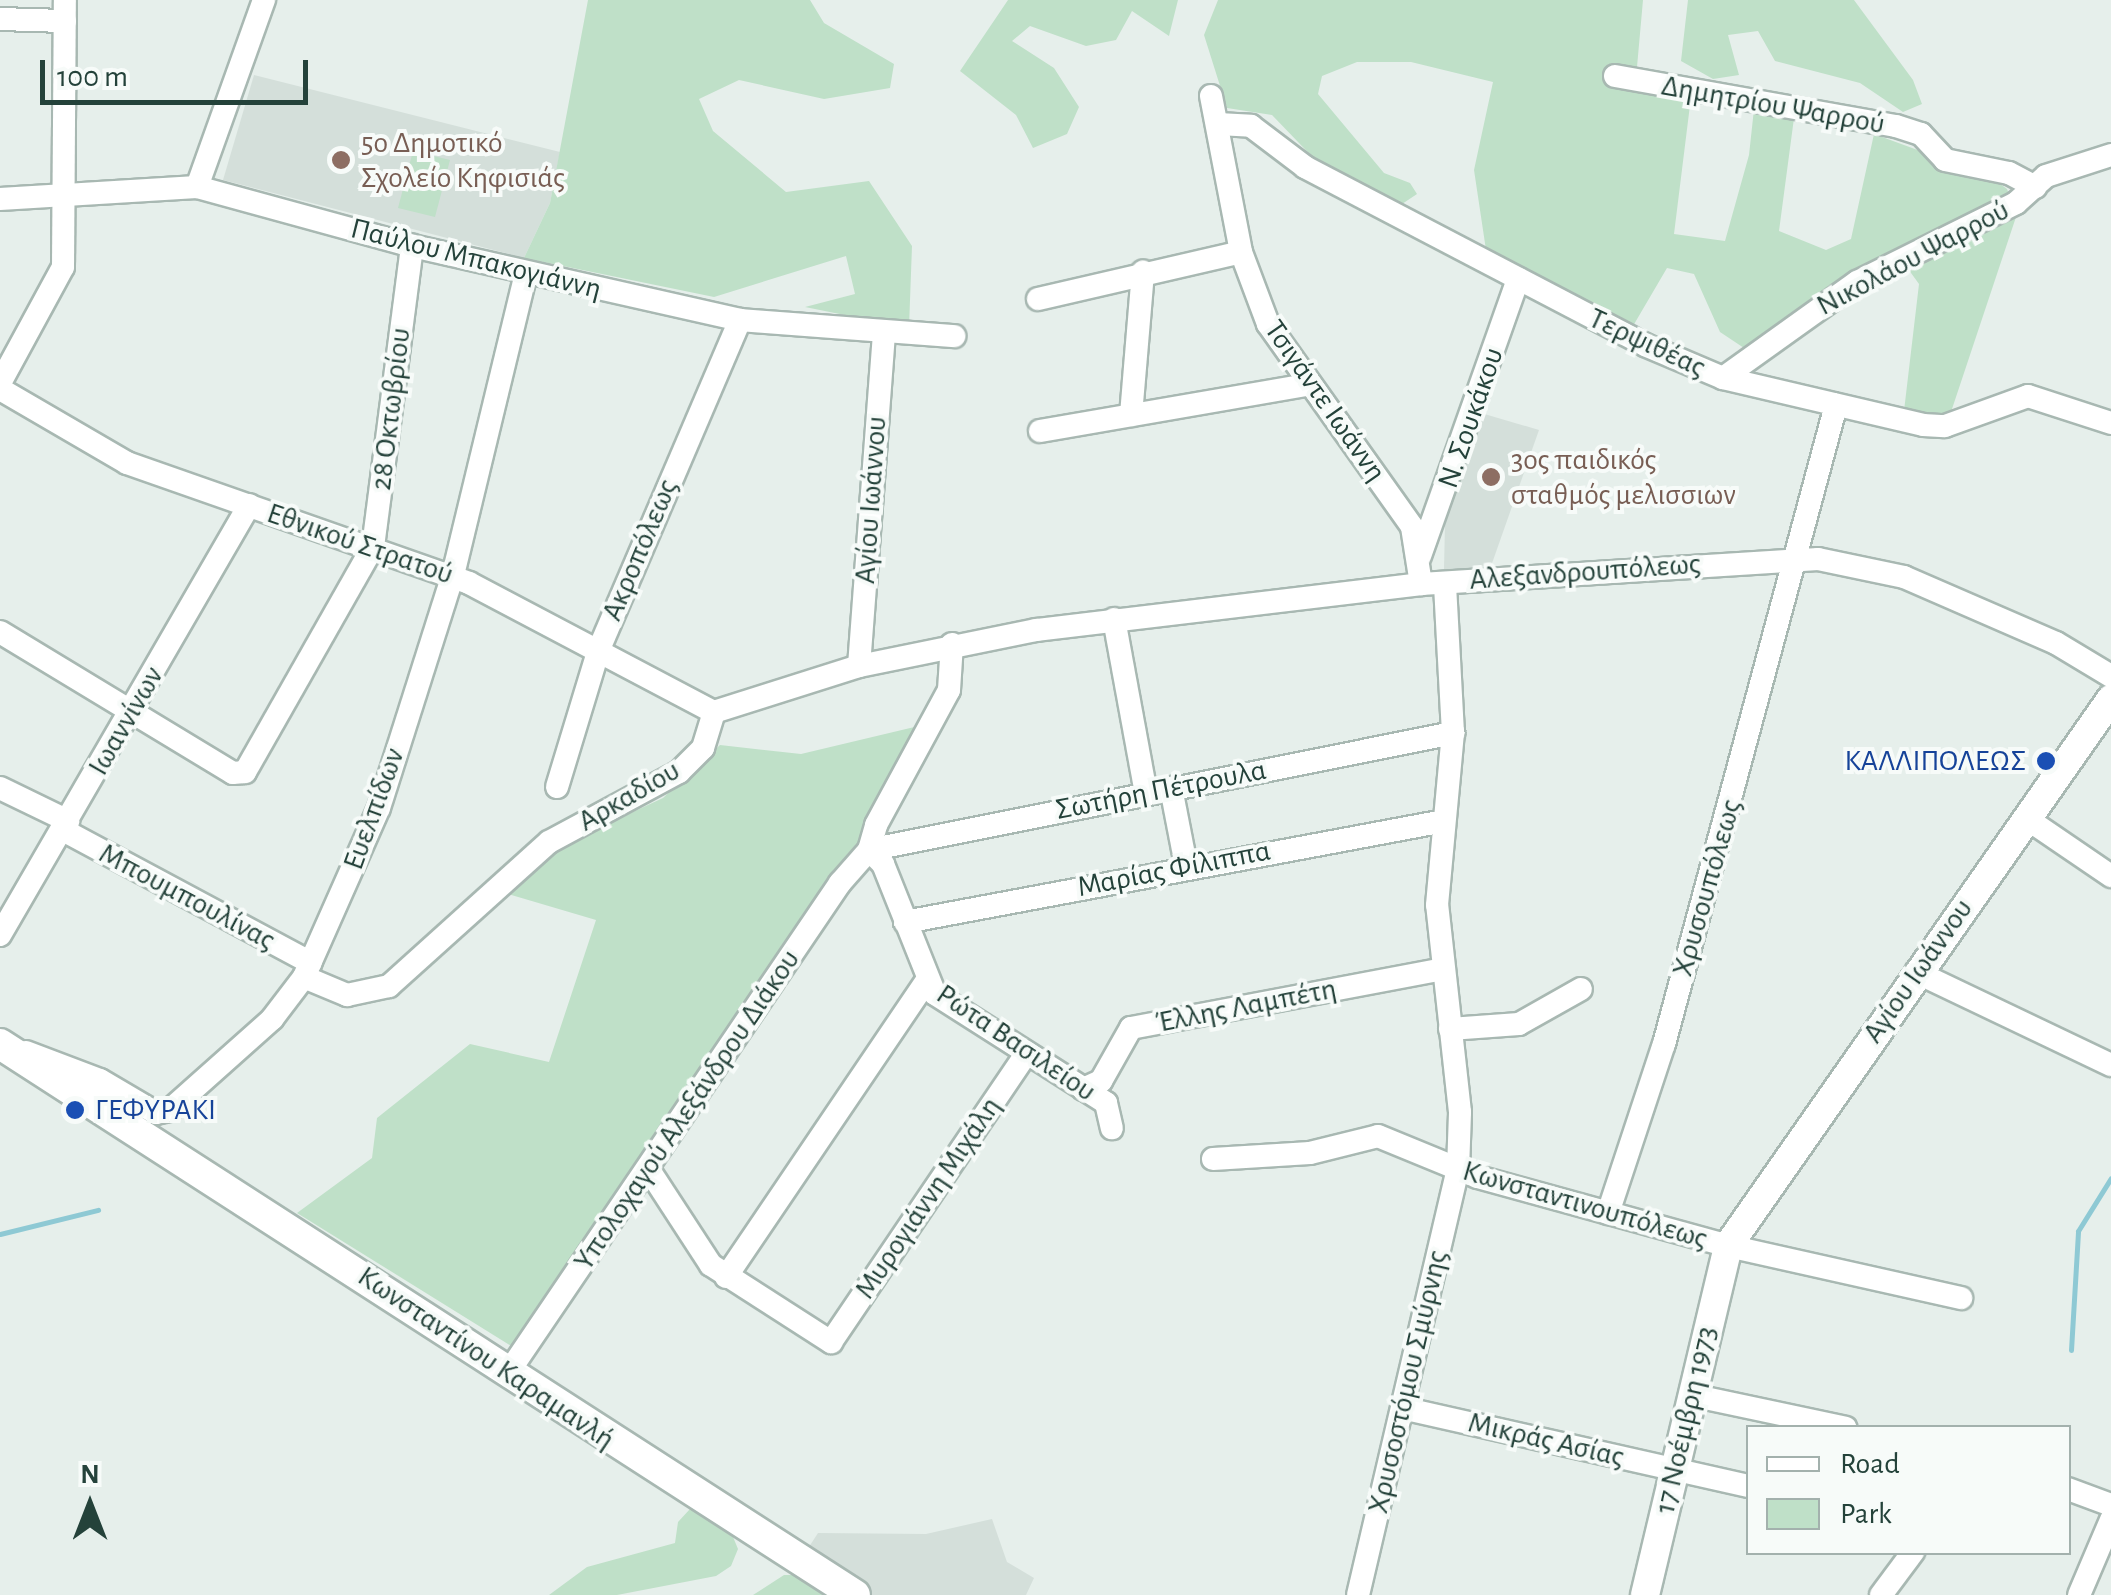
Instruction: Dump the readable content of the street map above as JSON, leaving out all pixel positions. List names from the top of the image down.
{
  "streets": {
    "main road": ["Κωνσταντίνου Καραμανλή"],
    "street": [
      "Δημητρίου Ψαρρού",
      "Νικολάου Ψαρρού",
      "Παύλου Μπακογιάννη",
      "Τερψιθέας",
      "Τσιγάντε Ιωάννη",
      "28 Οκτωβρίου",
      "Ν. Σουκάκου",
      "Αγίου Ιωάννου",
      "Εθνικού Στρατού",
      "Ακροπόλεως",
      "Αλεξανδρουπόλεως",
      "Ιωαννίνων",
      "Σωτήρη Πέτρουλα",
      "Αρκαδίου",
      "Ευελπίδων",
      "Μαρίας Φίλιππα",
      "Χρυσουπόλεως",
      "Μπουμπουλίνας",
      "Έλλης Λαμπέτη",
      "Ρώτα Βασιλείου",
      "Υπολοχαγού Αλεξάνδρου Διάκου",
      "Μυρογιάννη Μιχάλη",
      "Κωνσταντινουπόλεως",
      "Χρυσοστόμου Σμύρνης",
      "17 Νοέμβρη 1973",
      "Μικράς Ασίας"
    ]
  },
  "crossings": [
    ["Δημητρίου Ψαρρού", "Νικολάου Ψαρρού"],
    ["Νικολάου Ψαρρού", "Τερψιθέας"],
    ["Παύλου Μπακογιάννη", "28 Οκτωβρίου"],
    ["Παύλου Μπακογιάννη", "Αγίου Ιωάννου"],
    ["Παύλου Μπακογιάννη", "Ακροπόλεως"],
    ["Παύλου Μπακογιάννη", "Ευελπίδων"],
    ["Τερψιθέας", "Τσιγάντε Ιωάννη"],
    ["Τερψιθέας", "Ν. Σουκάκου"],
    ["Τερψιθέας", "Χρυσουπόλεως"],
    ["Τσιγάντε Ιωάννη", "Ν. Σουκάκου"],
    ["Τσιγάντε Ιωάννη", "Αλεξανδρουπόλεως"],
    ["Τσιγάντε Ιωάννη", "Σωτήρη Πέτρουλα"],
    ["Τσιγάντε Ιωάννη", "Μαρίας Φίλιππα"],
    ["Τσιγάντε Ιωάννη", "Χρυσοστόμου Σμύρνης"],
    ["28 Οκτωβρίου", "Εθνικού Στρατού"],
    ["28 Οκτωβρίου", "Ιωαννίνων"],
    ["Αγίου Ιωάννου", "Κωνσταντινουπόλεως"],
    ["Αγίου Ιωάννου", "17 Νοέμβρη 1973"],
    ["Εθνικού Στρατού", "Ακροπόλεως"],
    ["Εθνικού Στρατού", "Ιωαννίνων"],
    ["Εθνικού Στρατού", "Αρκαδίου"],
    ["Εθνικού Στρατού", "Ευελπίδων"],
    ["Αλεξανδρουπόλεως", "Χρυσουπόλεως"],
    ["Ιωαννίνων", "Μπουμπουλίνας"],
    ["Σωτήρη Πέτρουλα", "Ρώτα Βασιλείου"],
    ["Σωτήρη Πέτρουλα", "Υπολοχαγού Αλεξάνδρου Διάκου"],
    ["Αρκαδίου", "Ευελπίδων"],
    ["Αρκαδίου", "Μπουμπουλίνας"],
    ["Ευελπίδων", "Μπουμπουλίνας"],
    ["Ευελπίδων", "Κωνσταντίνου Καραμανλή"],
    ["Μαρίας Φίλιππα", "Ρώτα Βασιλείου"],
    ["Μαρίας Φίλιππα", "Χρυσοστόμου Σμύρνης"],
    ["Χρυσουπόλεως", "Κωνσταντινουπόλεως"],
    ["Έλλης Λαμπέτη", "Ρώτα Βασιλείου"],
    ["Έλλης Λαμπέτη", "Χρυσοστόμου Σμύρνης"],
    ["Ρώτα Βασιλείου", "Υπολοχαγού Αλεξάνδρου Διάκου"],
    ["Ρώτα Βασιλείου", "Μυρογιάννη Μιχάλη"],
    ["Υπολοχαγού Αλεξάνδρου Διάκου", "Κωνσταντίνου Καραμανλή"],
    ["Κωνσταντινουπόλεως", "Χρυσοστόμου Σμύρνης"],
    ["Κωνσταντινουπόλεως", "17 Νοέμβρη 1973"],
    ["Χρυσοστόμου Σμύρνης", "Μικράς Ασίας"],
    ["17 Νοέμβρη 1973", "Μικράς Ασίας"]
  ],
  "places": [
    "5ο Δημοτικό Σχολείο Κηφισιάς",
    "3ος παιδικός σταθμός μελισσιων",
    "ΚΑΛΛΙΠΟΛΕΩΣ",
    "ΓΕΦΥΡΑΚΙ"
  ],
  "legend": ["Road", "Park"],
  "scale_bar": "100 m",
  "north": "top"
}
